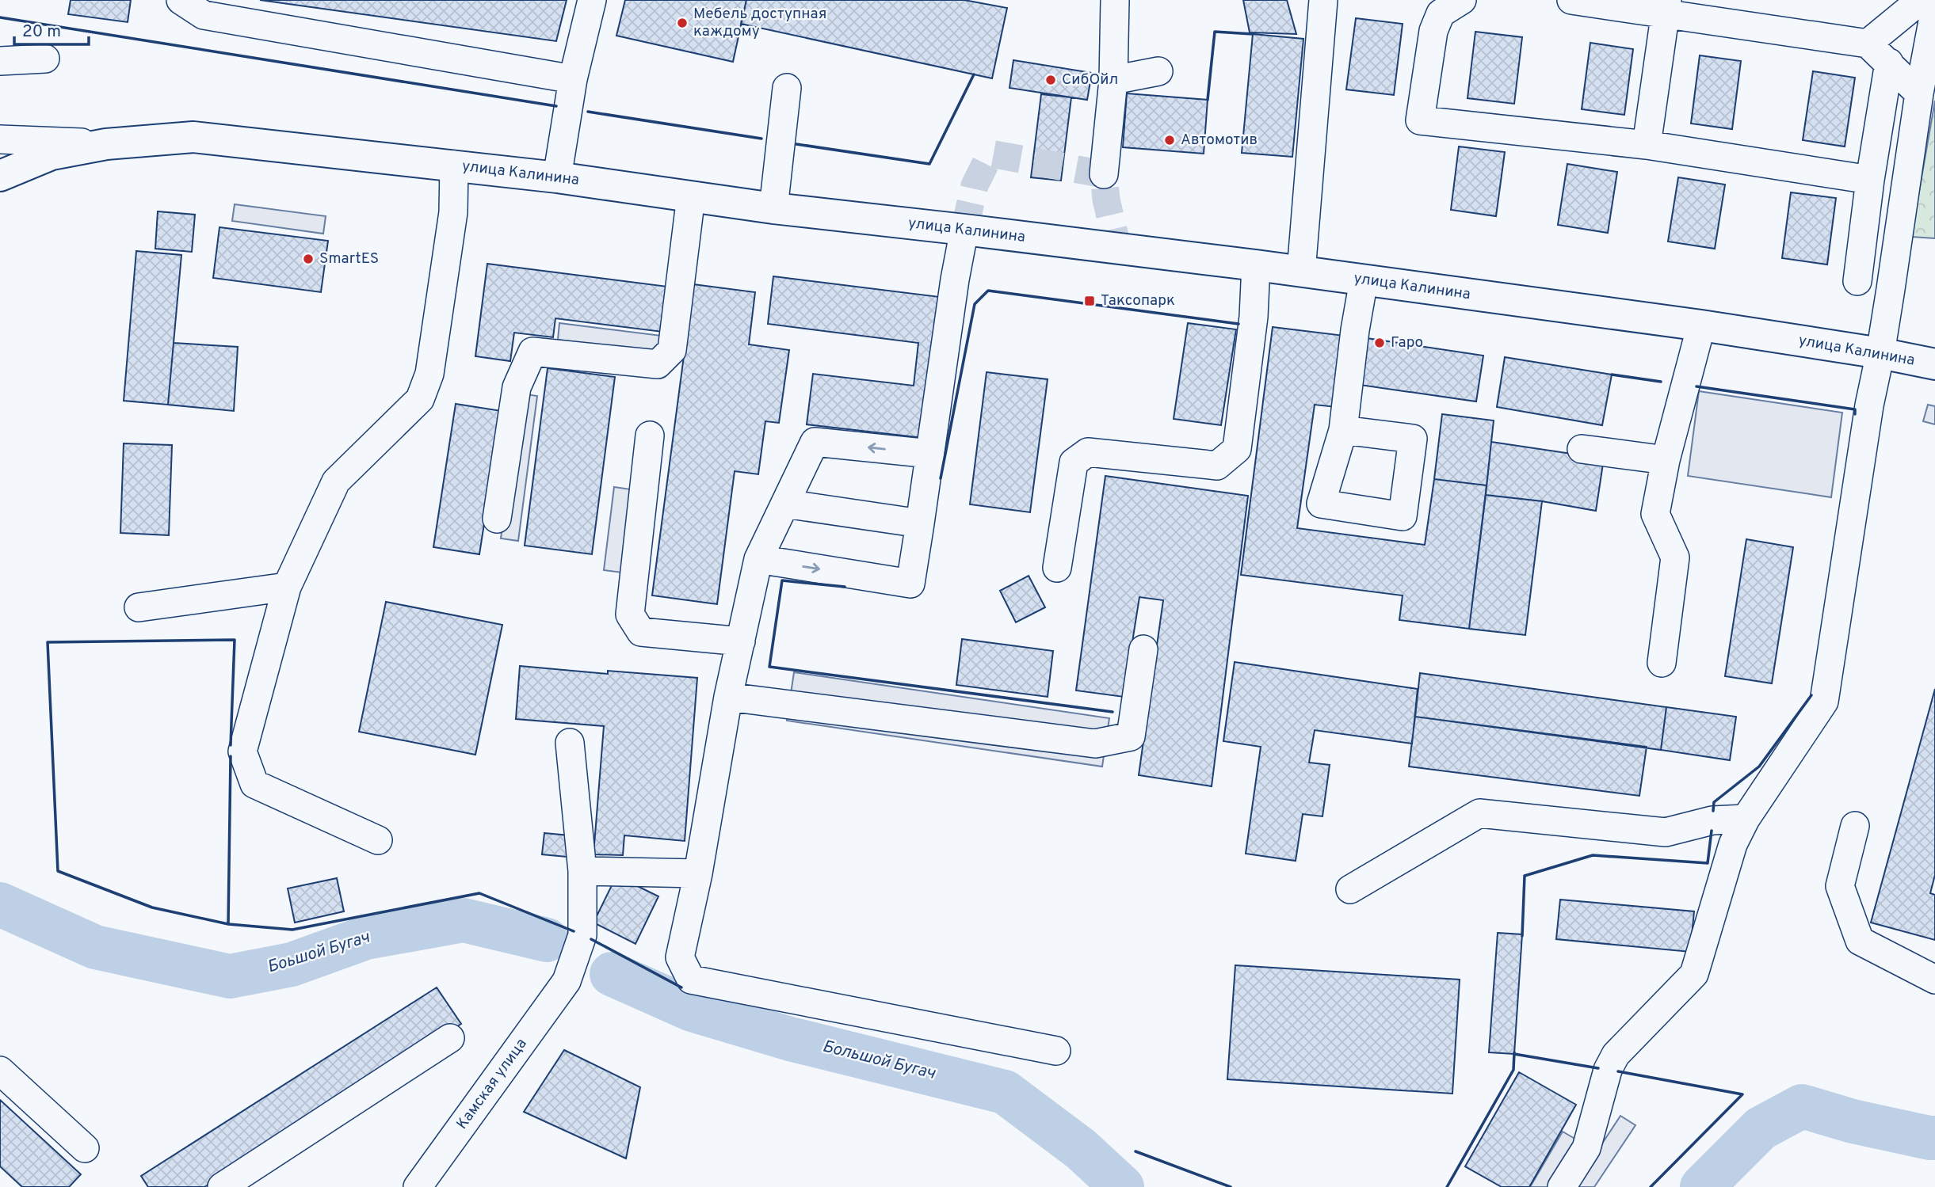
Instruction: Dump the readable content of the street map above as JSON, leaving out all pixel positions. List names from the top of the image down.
{
  "streets": {
    "main road": ["улица Калинина"],
    "street": ["Камская улица"]
  },
  "water": ["Боьшой Бугач", "Большой Бугач"],
  "places": {
    "other": [
      "Мебель доступная каждому",
      "СибОйл",
      "Автомотив",
      "SmartES",
      "Гаро"
    ],
    "transit": ["Таксопарк"]
  },
  "scale_bar": "20 m"
}
